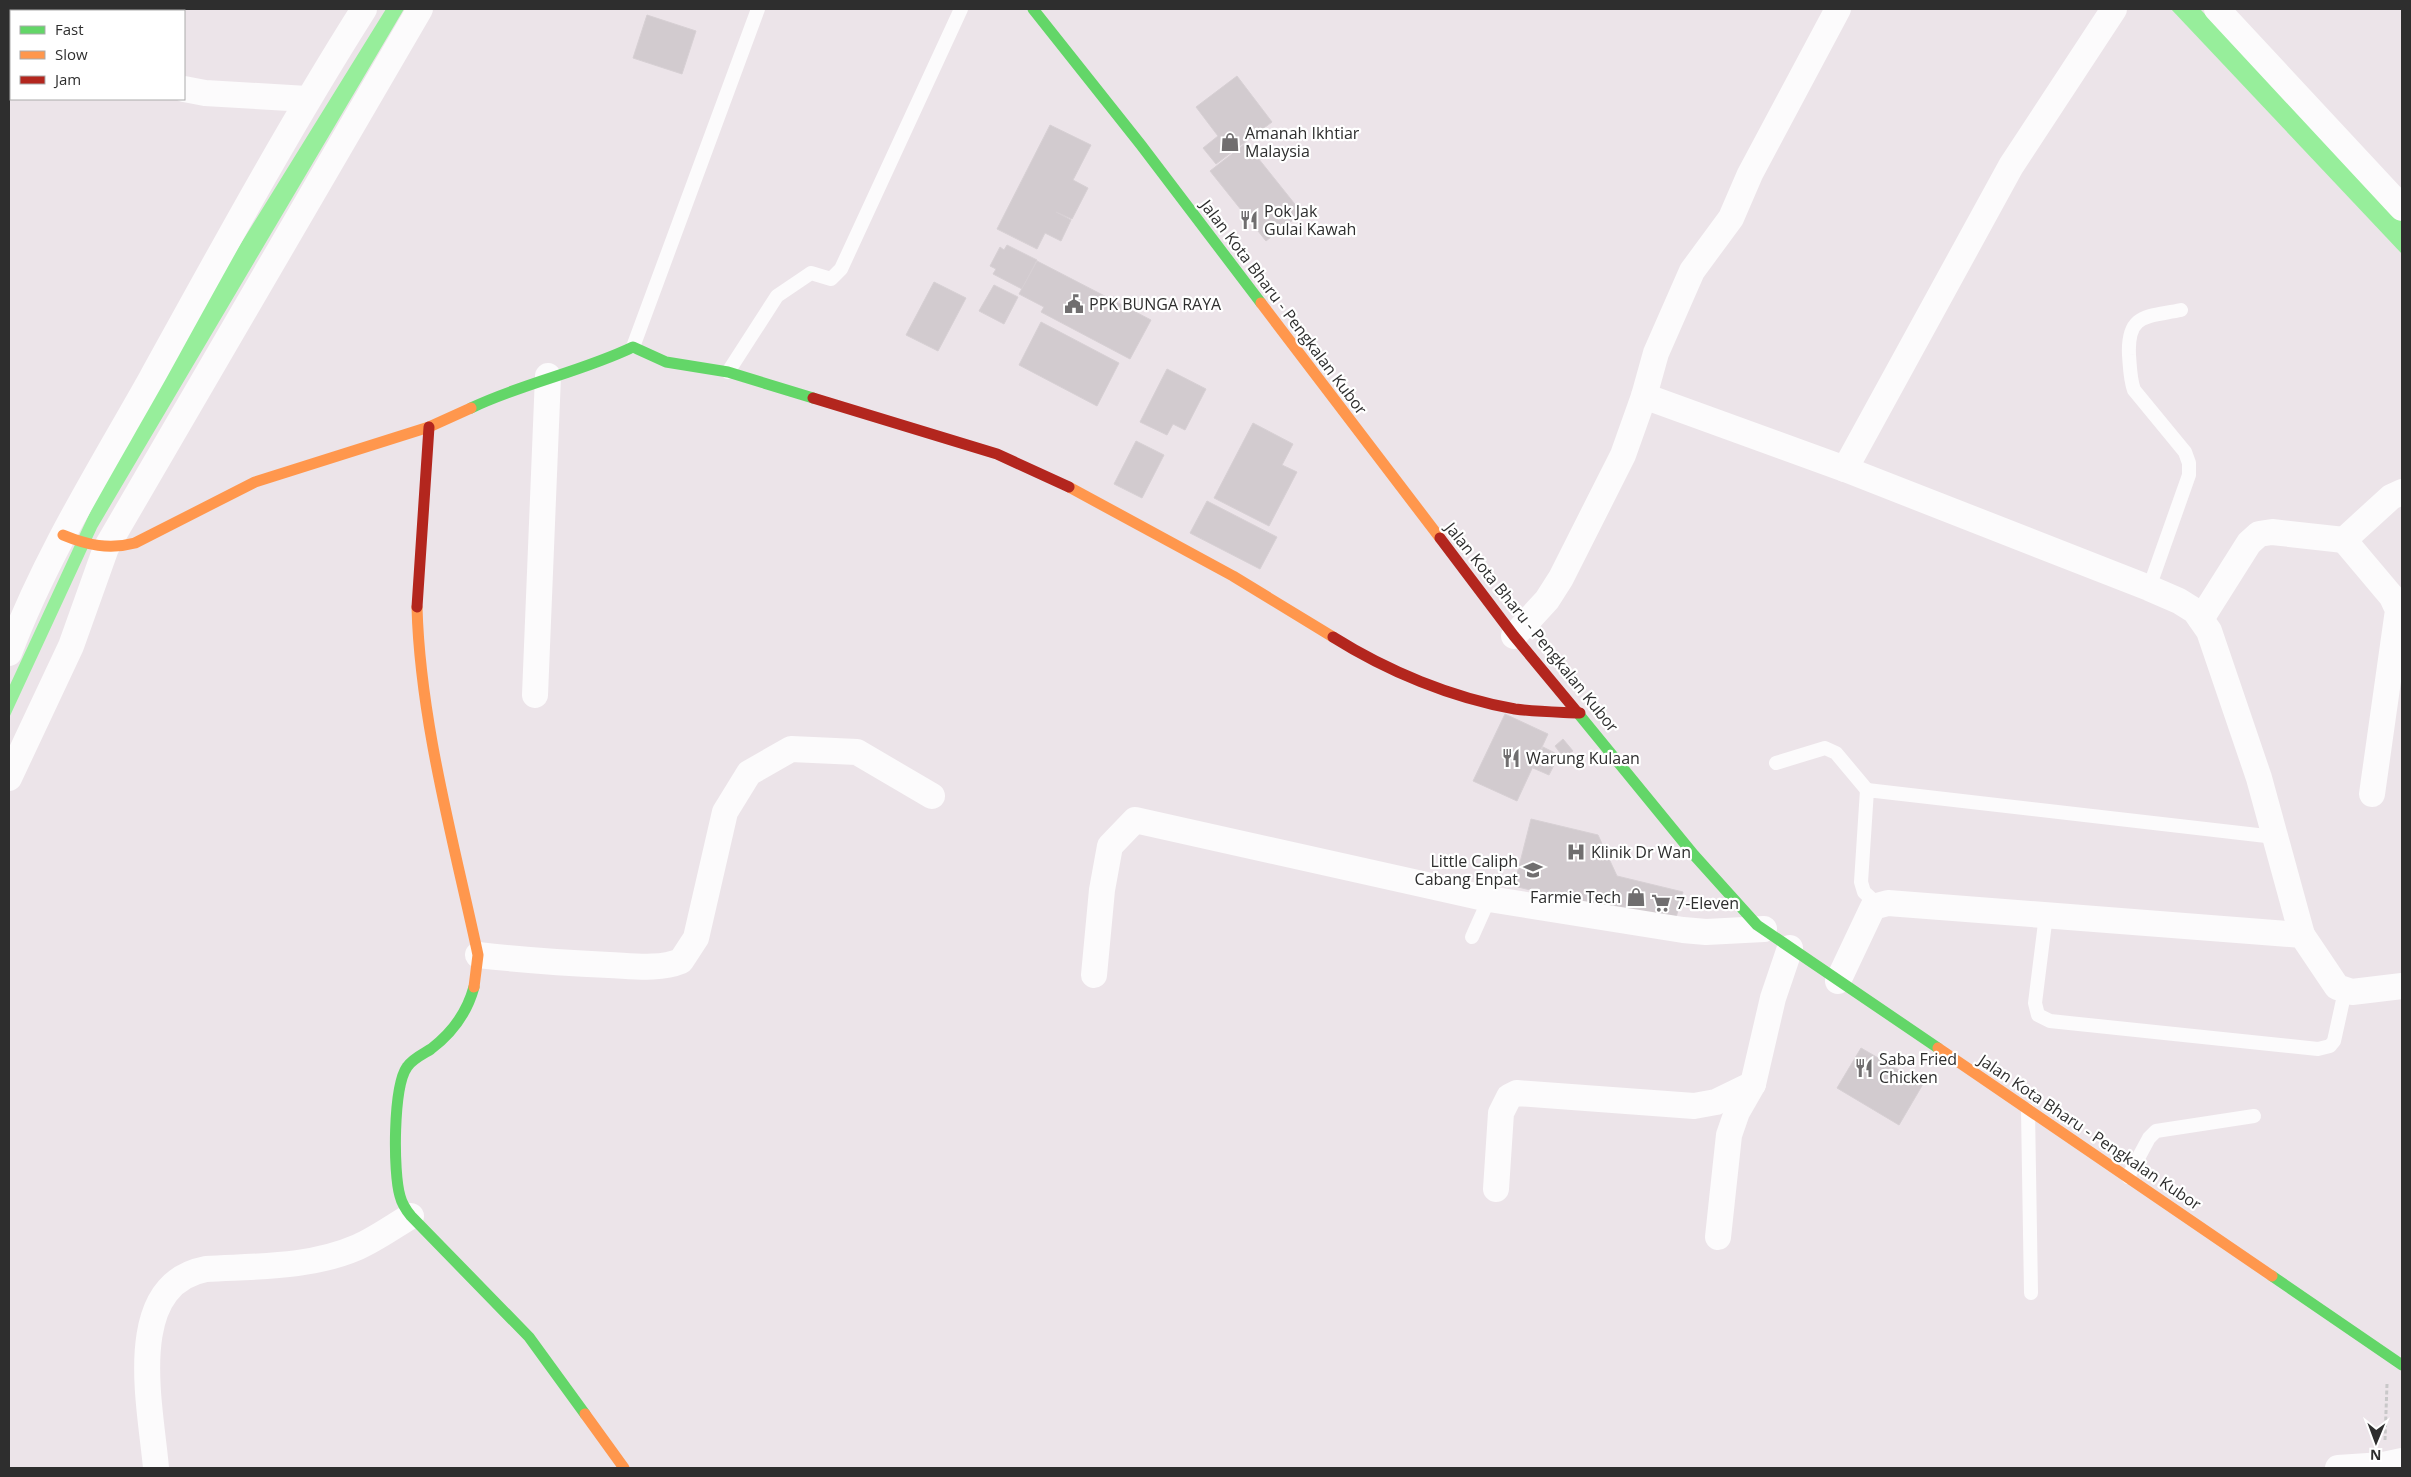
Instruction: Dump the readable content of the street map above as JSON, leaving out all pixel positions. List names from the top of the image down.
{
  "streets": {
    "street": ["Jalan Kota Bharu - Pengkalan Kubor"]
  },
  "places": {
    "shop": ["Amanah Ikhtiar Malaysia", "Farmie Tech"],
    "restaurant": ["Pok Jak Gulai Kawah", "Warung Kulaan", "Saba Fried Chicken"],
    "public building": ["PPK BUNGA RAYA"],
    "hospital": ["Klinik Dr Wan"],
    "school or university": ["Little Caliph Cabang Enpat"],
    "supermarket": ["7-Eleven"]
  },
  "legend": ["Fast", "Slow", "Jam"],
  "north": "bottom"
}
